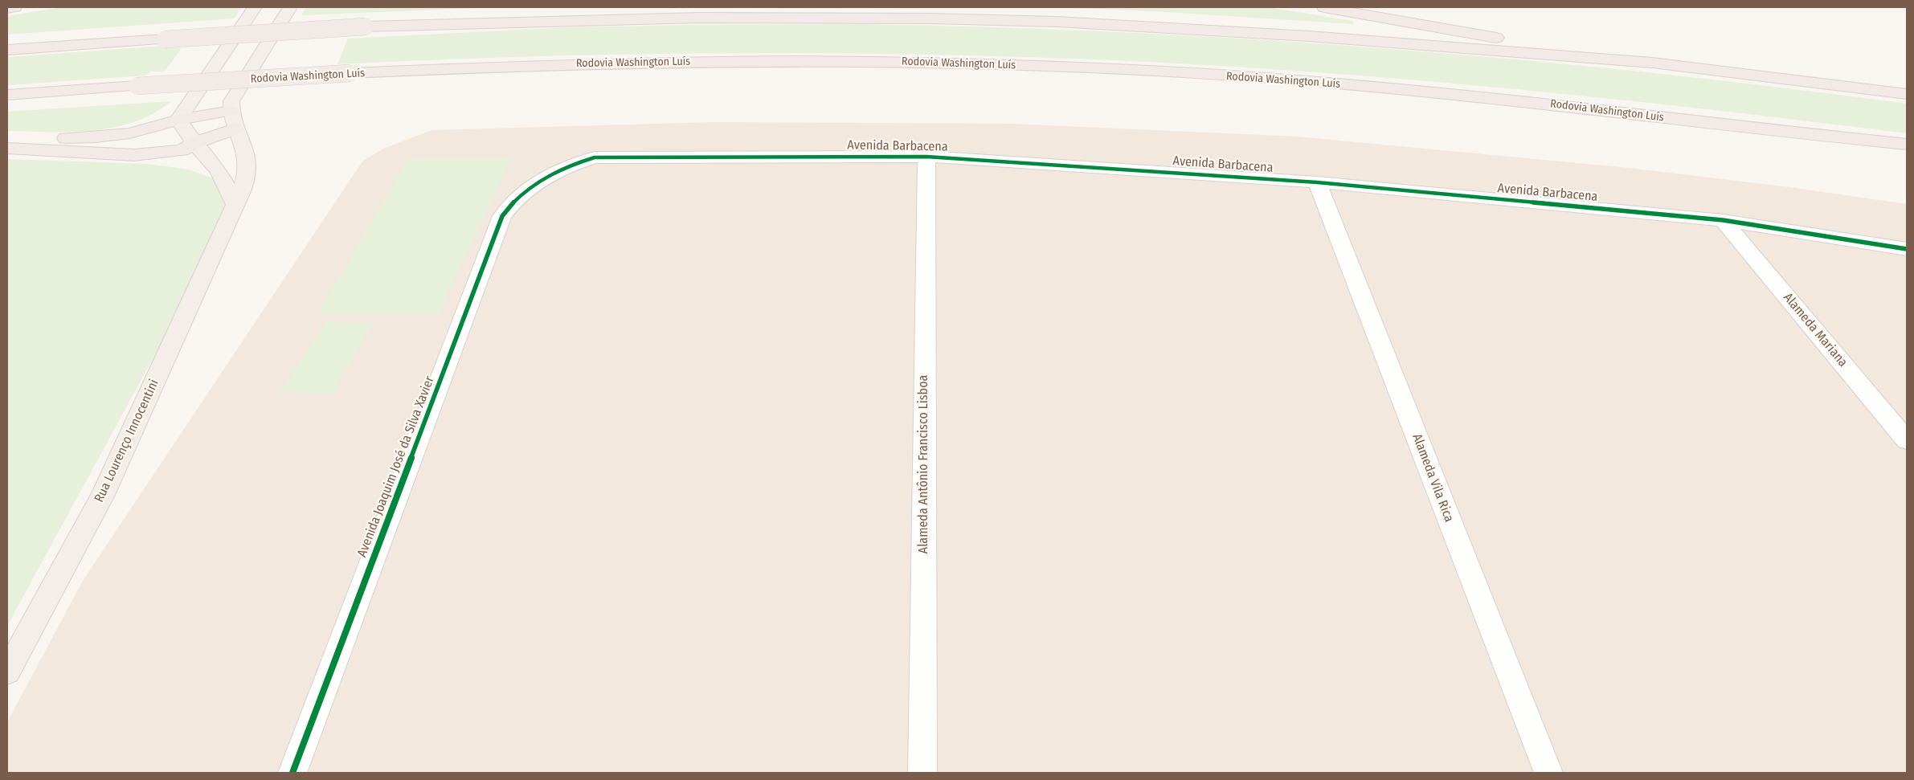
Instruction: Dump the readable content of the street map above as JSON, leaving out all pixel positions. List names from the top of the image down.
{
  "streets": {
    "highway": ["Rodovia Washington Luís"],
    "main road": ["Rua Lourenço Innocentini"],
    "street": [
      "Avenida Barbacena",
      "Alameda Mariana",
      "Alameda Antônio Francisco Lisboa",
      "Avenida Joaquim José da Silva Xavier",
      "Alameda Vila Rica"
    ]
  },
  "crossings": [
    ["Avenida Barbacena", "Alameda Mariana"],
    ["Avenida Barbacena", "Alameda Antônio Francisco Lisboa"],
    ["Avenida Barbacena", "Avenida Joaquim José da Silva Xavier"],
    ["Avenida Barbacena", "Alameda Vila Rica"]
  ]
}
